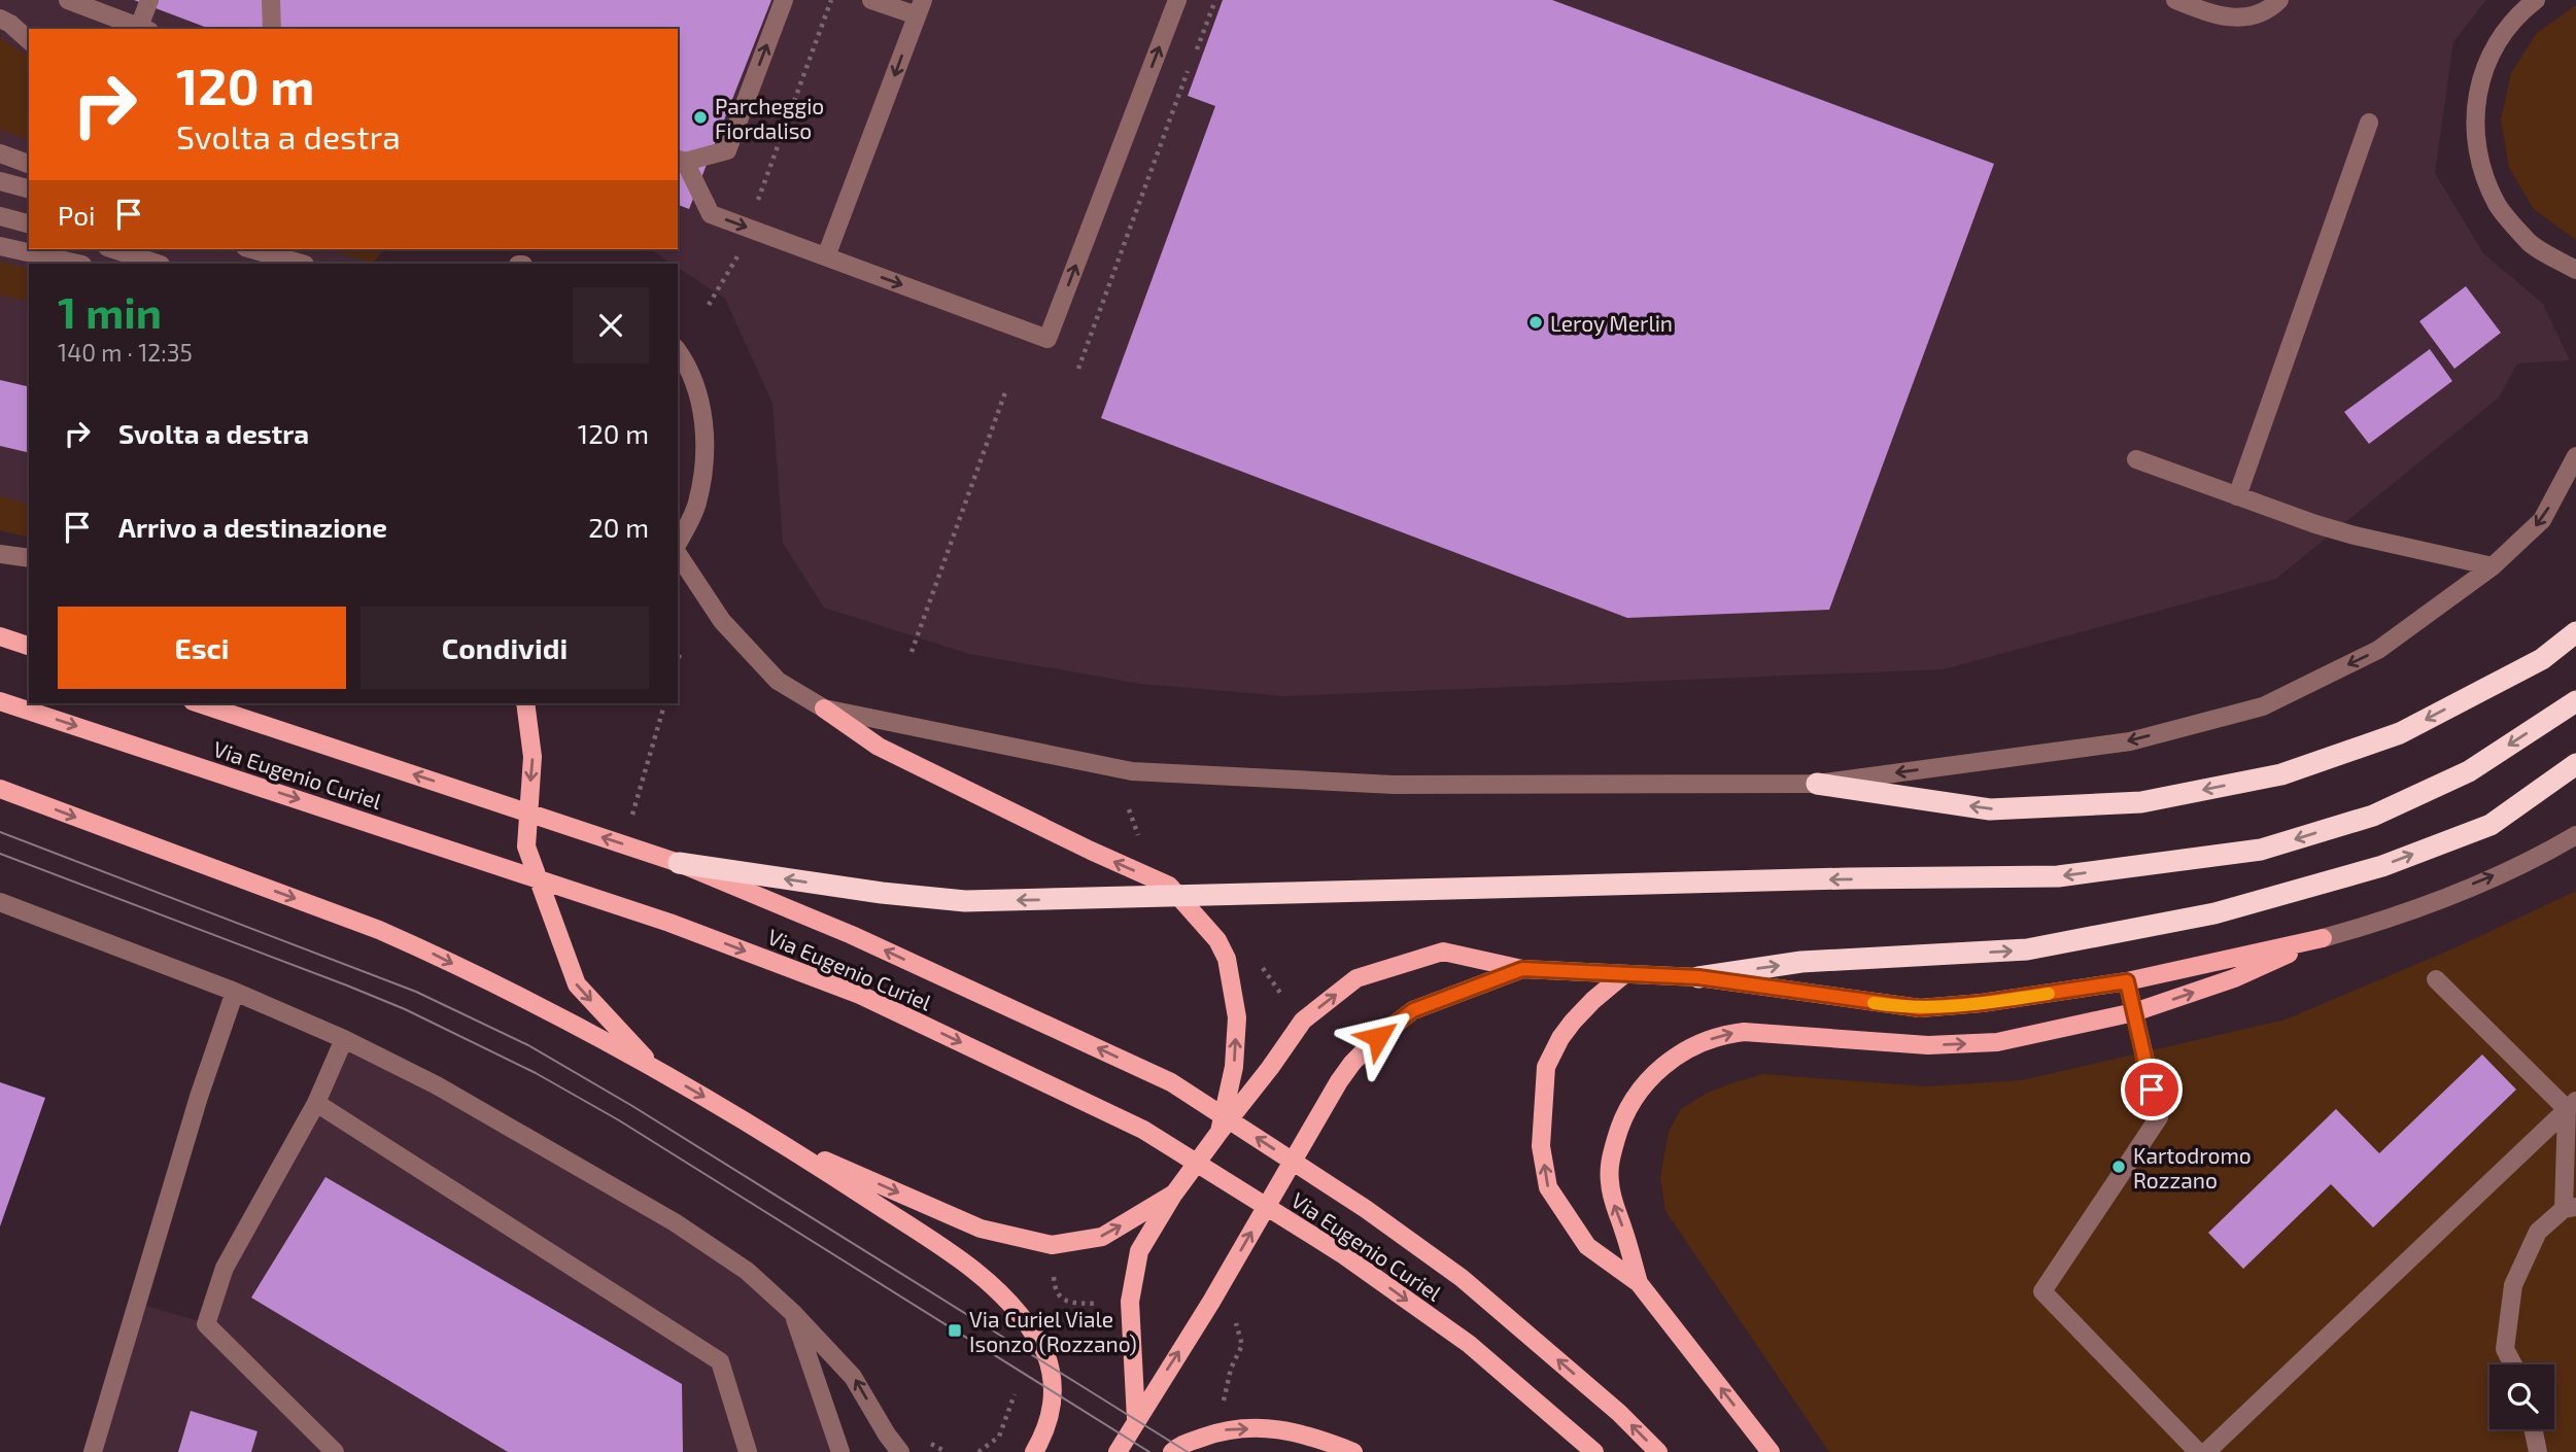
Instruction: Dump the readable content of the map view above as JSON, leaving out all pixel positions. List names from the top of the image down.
{
  "streets": {
    "main road": ["Via Eugenio Curiel"]
  },
  "places": {
    "other": ["Parcheggio Fiordaliso", "Leroy Merlin", "Kartodromo Rozzano"],
    "transit": ["Via Curiel Viale Isonzo (Rozzano)"]
  },
  "page": {
    "turn": ["120 m", "Svolta a destra"],
    "then": "Poi",
    "heading": ["1 min", "140 m · 12:35"],
    "list": [
      {
        "name": "Svolta a destra",
        "value": "120 m"
      },
      {
        "name": "Arrivo a destinazione",
        "value": "20 m"
      }
    ],
    "buttons": ["Esci", "Condividi"]
  }
}
